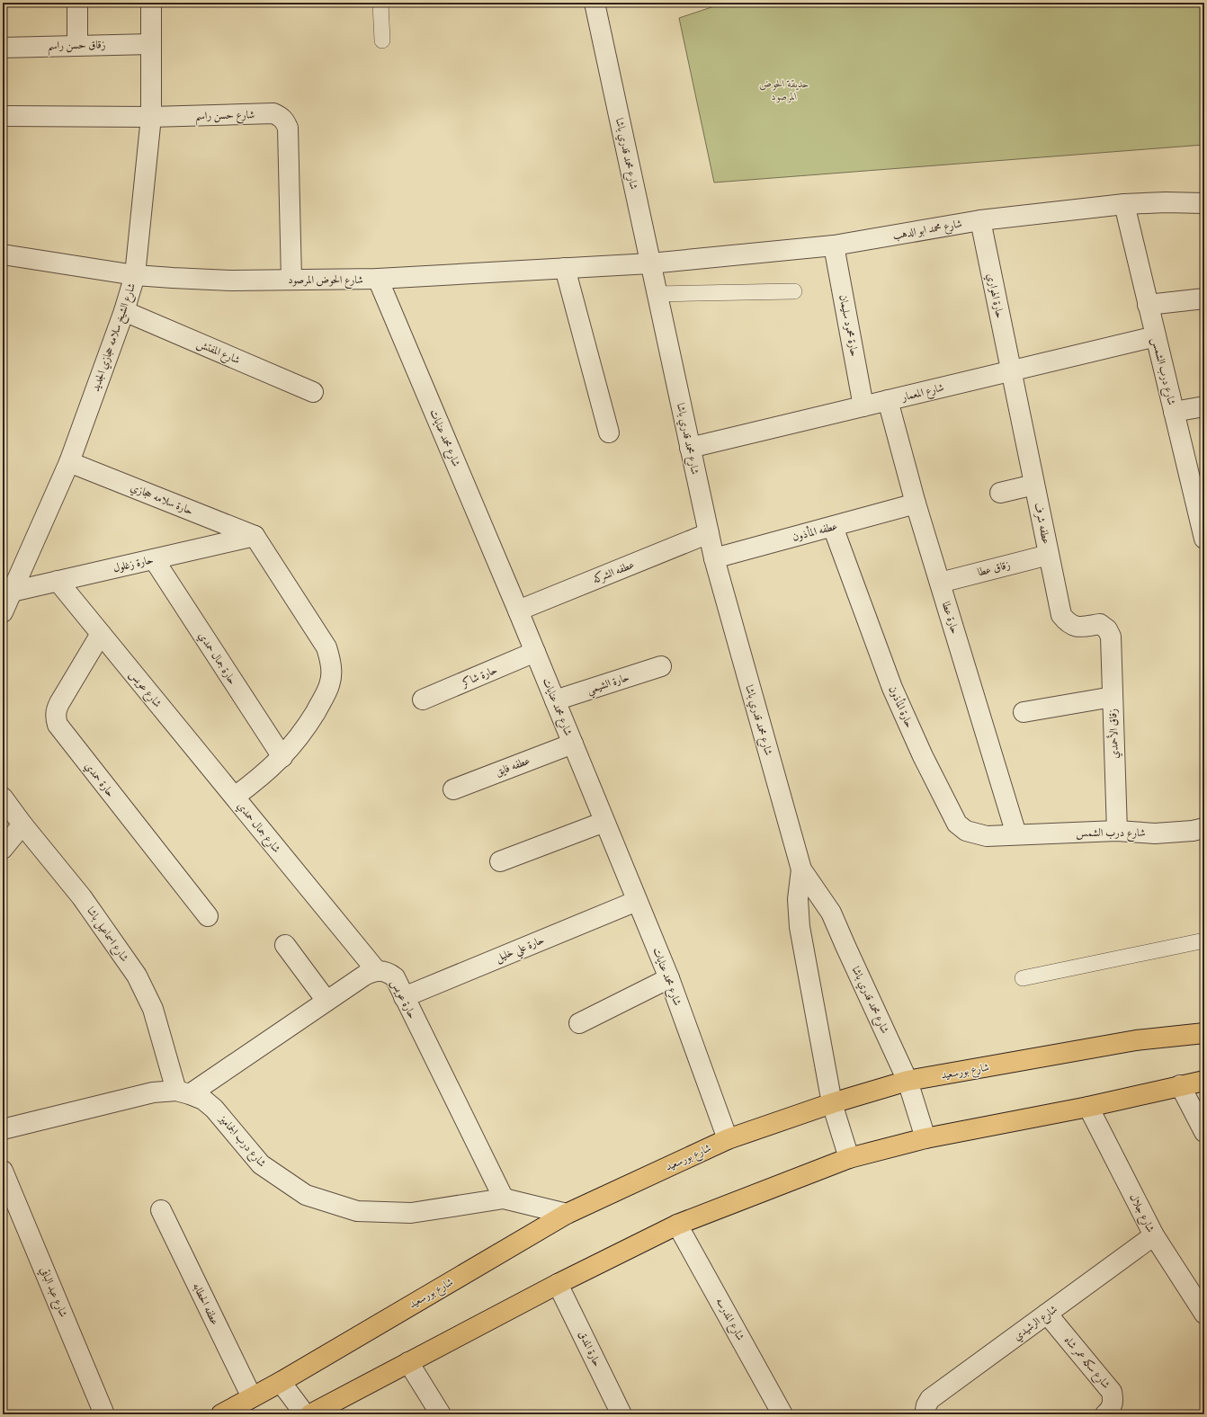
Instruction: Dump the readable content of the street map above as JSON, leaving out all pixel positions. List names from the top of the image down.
{
  "streets": {
    "main road": ["شارع بورسعيد"],
    "street": [
      "زقاق حسن راسم",
      "شارع حسن راسم",
      "شارع محمد قدري باشا",
      "شارع محمد ابو الدهب",
      "شارع الحوض المرصود",
      "حارة الهواري",
      "حارة محمود سليمان",
      "شارع الشيخ سلامه حجازي الجديد",
      "شارع المفتش",
      "شارع درب الشمس",
      "شارع المعمار",
      "شارع محمد عنايات",
      "حارة سلامه حجازي",
      "عطفه شرف",
      "عطفه المأذون",
      "حارة زغلول",
      "زقاق عطا",
      "عطفه الشركه",
      "حارة عطا",
      "حارة جمال حمدي",
      "حارة شاكر",
      "حارة الشيمي",
      "شارع عويس",
      "حارة المأذون",
      "زقاق الأحمدي",
      "عطفه فايق",
      "حارة حمدي",
      "شارع جمال حمدي",
      "شارع اسماعيل باشا",
      "حارة علي خليل",
      "حارة عويس",
      "شارع درب الجماميز",
      "شارع جلال",
      "شارع عبد الباقي",
      "عطفه الحطابه",
      "شارع المدرسه",
      "شارع الرشيدي",
      "حارة المدق",
      "شارع سكه عمر شاه"
    ]
  },
  "crossings": [
    ["زقاق حسن راسم", "شارع الشيخ سلامه حجازي الجديد"],
    ["شارع حسن راسم", "شارع الحوض المرصود"],
    ["شارع حسن راسم", "شارع الشيخ سلامه حجازي الجديد"],
    ["شارع محمد قدري باشا", "شارع محمد ابو الدهب"],
    ["شارع محمد قدري باشا", "شارع الحوض المرصود"],
    ["شارع محمد قدري باشا", "شارع المعمار"],
    ["شارع محمد قدري باشا", "عطفه المأذون"],
    ["شارع محمد قدري باشا", "عطفه الشركه"],
    ["شارع محمد قدري باشا", "شارع بورسعيد"],
    ["شارع محمد ابو الدهب", "شارع الحوض المرصود"],
    ["شارع محمد ابو الدهب", "حارة الهواري"],
    ["شارع محمد ابو الدهب", "حارة محمود سليمان"],
    ["شارع محمد ابو الدهب", "شارع درب الشمس"],
    ["شارع الحوض المرصود", "شارع الشيخ سلامه حجازي الجديد"],
    ["شارع الحوض المرصود", "شارع محمد عنايات"],
    ["حارة الهواري", "شارع المعمار"],
    ["حارة الهواري", "عطفه شرف"],
    ["حارة محمود سليمان", "شارع المعمار"],
    ["شارع الشيخ سلامه حجازي الجديد", "شارع المفتش"],
    ["شارع الشيخ سلامه حجازي الجديد", "حارة سلامه حجازي"],
    ["شارع الشيخ سلامه حجازي الجديد", "حارة زغلول"],
    ["شارع درب الشمس", "شارع المعمار"],
    ["شارع درب الشمس", "حارة عطا"],
    ["شارع درب الشمس", "حارة المأذون"],
    ["شارع درب الشمس", "زقاق الأحمدي"],
    ["شارع المعمار", "عطفه شرف"],
    ["شارع المعمار", "حارة عطا"],
    ["شارع محمد عنايات", "عطفه الشركه"],
    ["شارع محمد عنايات", "حارة شاكر"],
    ["شارع محمد عنايات", "حارة الشيمي"],
    ["شارع محمد عنايات", "عطفه فايق"],
    ["شارع محمد عنايات", "حارة علي خليل"],
    ["شارع محمد عنايات", "شارع بورسعيد"],
    ["حارة سلامه حجازي", "حارة زغلول"],
    ["حارة سلامه حجازي", "شارع جمال حمدي"],
    ["عطفه شرف", "زقاق عطا"],
    ["عطفه شرف", "زقاق الأحمدي"],
    ["عطفه المأذون", "حارة عطا"],
    ["عطفه المأذون", "حارة المأذون"],
    ["حارة زغلول", "حارة جمال حمدي"],
    ["حارة زغلول", "شارع عويس"],
    ["حارة زغلول", "شارع جمال حمدي"],
    ["زقاق عطا", "حارة عطا"],
    ["حارة عطا", "حارة المأذون"],
    ["حارة جمال حمدي", "شارع جمال حمدي"],
    ["شارع عويس", "حارة حمدي"],
    ["شارع عويس", "شارع جمال حمدي"],
    ["شارع جمال حمدي", "حارة عويس"],
    ["شارع اسماعيل باشا", "شارع درب الجماميز"],
    ["حارة علي خليل", "حارة عويس"],
    ["حارة عويس", "شارع درب الجماميز"],
    ["شارع بورسعيد", "شارع درب الجماميز"],
    ["شارع بورسعيد", "عطفه الحطابه"],
    ["شارع جلال", "شارع الرشيدي"],
    ["شارع الرشيدي", "شارع سكه عمر شاه"]
  ],
  "parks": ["حديقة الحوض المرصود"]
}
